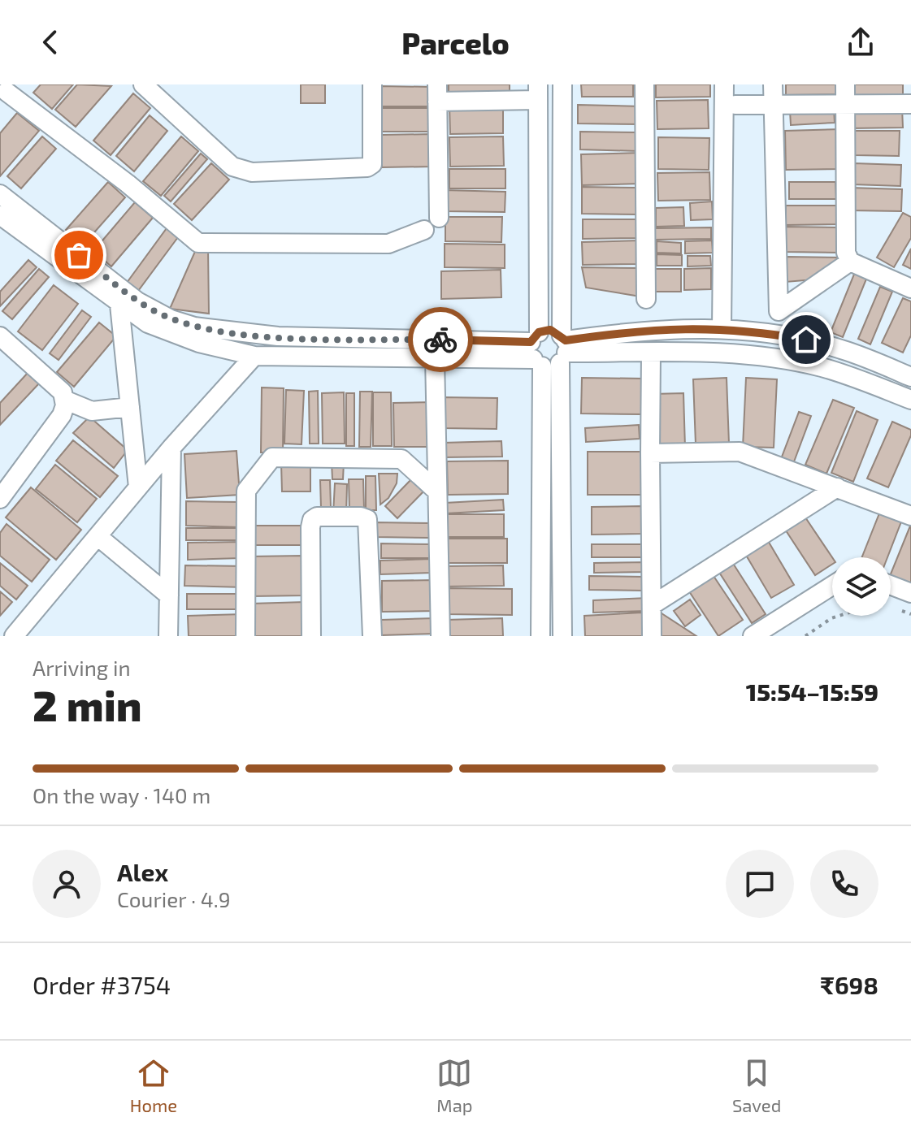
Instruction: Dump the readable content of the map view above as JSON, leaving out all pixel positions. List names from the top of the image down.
{
  "page": {
    "header": "Parcelo",
    "heading": ["2 min", "Arriving in", "15:54–15:59"],
    "panel": [
      "Alex",
      "Courier · 4.9",
      "Order #3754",
      "₹698"
    ],
    "bar": "On the way · 140 m",
    "tabs": ["Home", "Map", "Saved"]
  }
}
